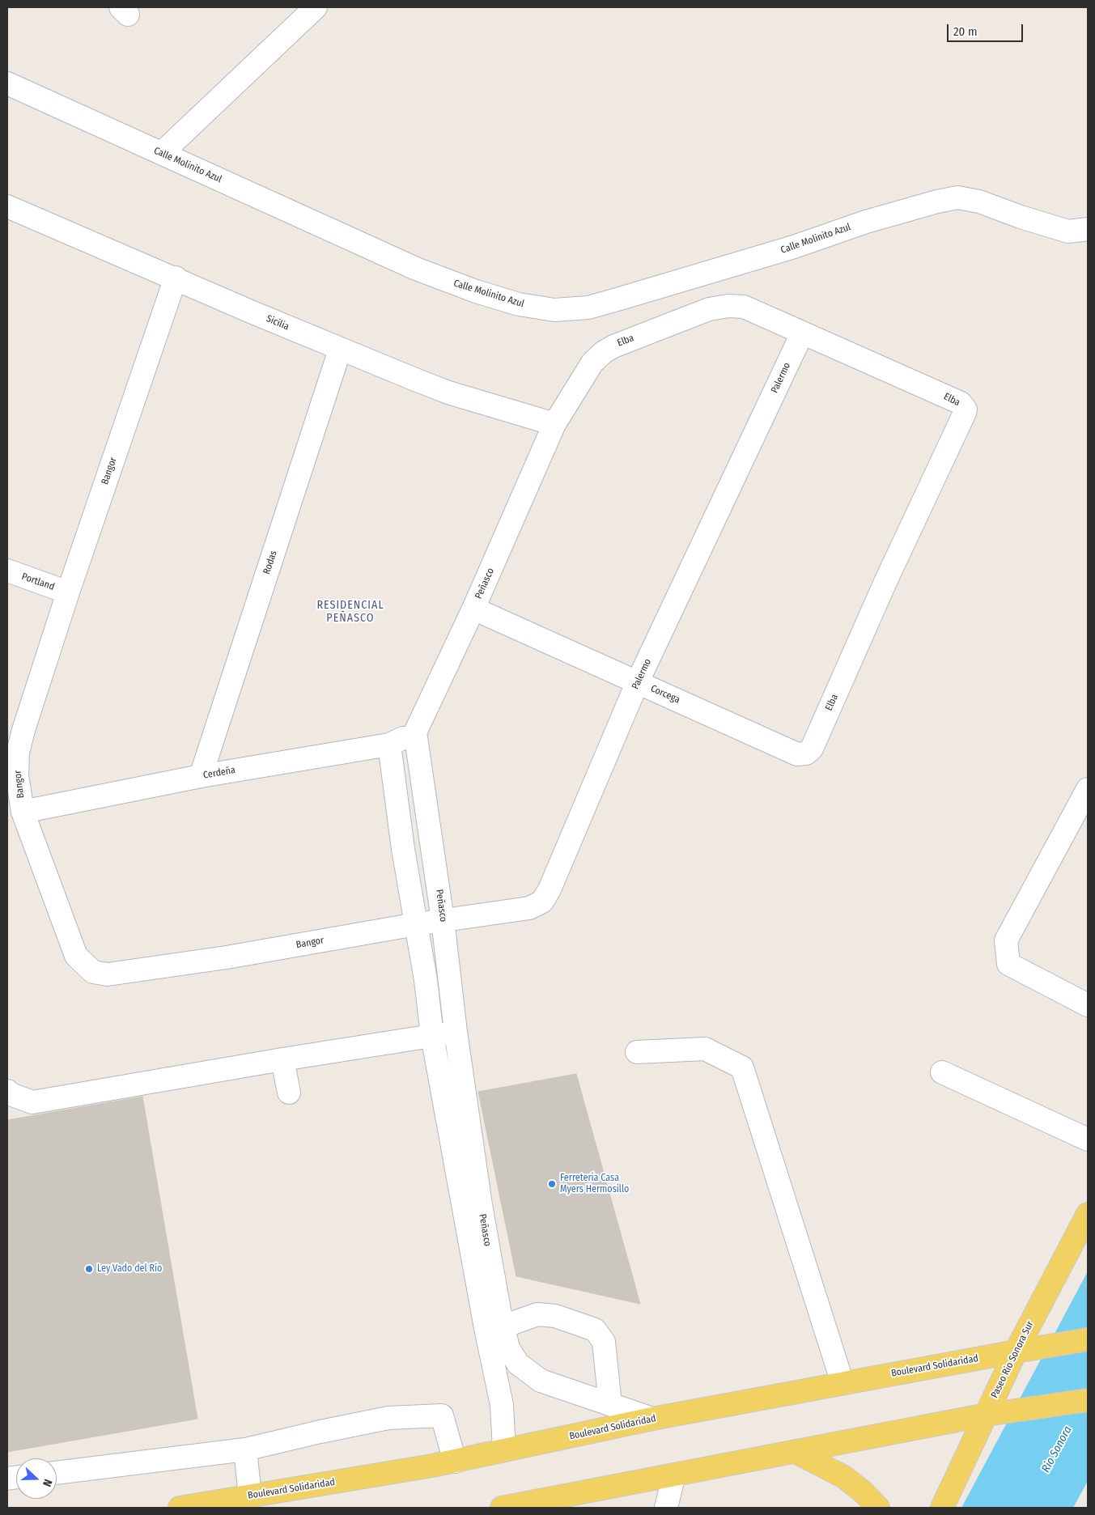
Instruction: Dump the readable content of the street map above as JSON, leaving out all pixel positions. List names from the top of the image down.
{
  "streets": {
    "main road": ["Paseo Rio Sonora Sur", "Boulevard Solidaridad"],
    "street": [
      "Calle Molinito Azul",
      "Sicilia",
      "Elba",
      "Palermo",
      "Bangor",
      "Rodas",
      "Portland",
      "Peñasco",
      "Corcega",
      "Cerdeña"
    ]
  },
  "crossings": [
    ["Sicilia", "Bangor"],
    ["Sicilia", "Rodas"],
    ["Sicilia", "Peñasco"],
    ["Elba", "Palermo"],
    ["Elba", "Peñasco"],
    ["Elba", "Corcega"],
    ["Palermo", "Bangor"],
    ["Palermo", "Peñasco"],
    ["Palermo", "Corcega"],
    ["Bangor", "Portland"],
    ["Bangor", "Peñasco"],
    ["Bangor", "Cerdeña"],
    ["Rodas", "Cerdeña"],
    ["Peñasco", "Corcega"],
    ["Peñasco", "Cerdeña"],
    ["Peñasco", "Boulevard Solidaridad"],
    ["Paseo Rio Sonora Sur", "Boulevard Solidaridad"]
  ],
  "districts": ["RESIDENCIAL PEÑASCO"],
  "water": ["Rio Sonora"],
  "places": ["Ferretería Casa Myers Hermosillo", "Ley Vado del Río"],
  "scale_bar": "20 m",
  "north": "right"
}
